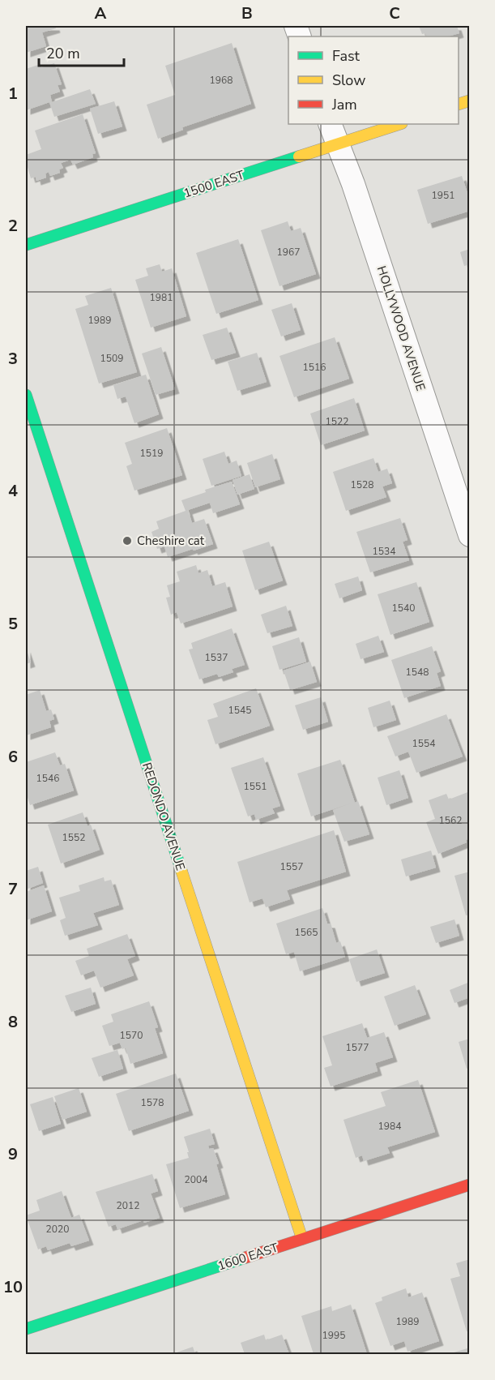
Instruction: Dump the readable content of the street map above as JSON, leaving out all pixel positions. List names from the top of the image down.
{
  "streets": {
    "street": [
      "1500 EAST",
      "HOLLYWOOD AVENUE",
      "REDONDO AVENUE",
      "1600 EAST"
    ]
  },
  "crossings": [
    ["1500 EAST", "HOLLYWOOD AVENUE"],
    ["REDONDO AVENUE", "1600 EAST"]
  ],
  "places": ["Cheshire cat"],
  "house_numbers": [
    "1968",
    "1951",
    "1967",
    "1981",
    "1989",
    "1509",
    "1516",
    "1522",
    "1519",
    "1528",
    "1534",
    "1540",
    "1537",
    "1548",
    "1545",
    "1554",
    "1546",
    "1551",
    "1562",
    "1552",
    "1557",
    "1565",
    "1570",
    "1577",
    "1578",
    "1984",
    "2004",
    "2012",
    "2020",
    "1989",
    "1995"
  ],
  "legend": ["Fast", "Slow", "Jam"],
  "scale_bar": "20 m",
  "grid": {
    "columns": ["A", "B", "C"],
    "rows": [
      "1",
      "2",
      "3",
      "4",
      "5",
      "6",
      "7",
      "8",
      "9",
      "10"
    ]
  }
}
